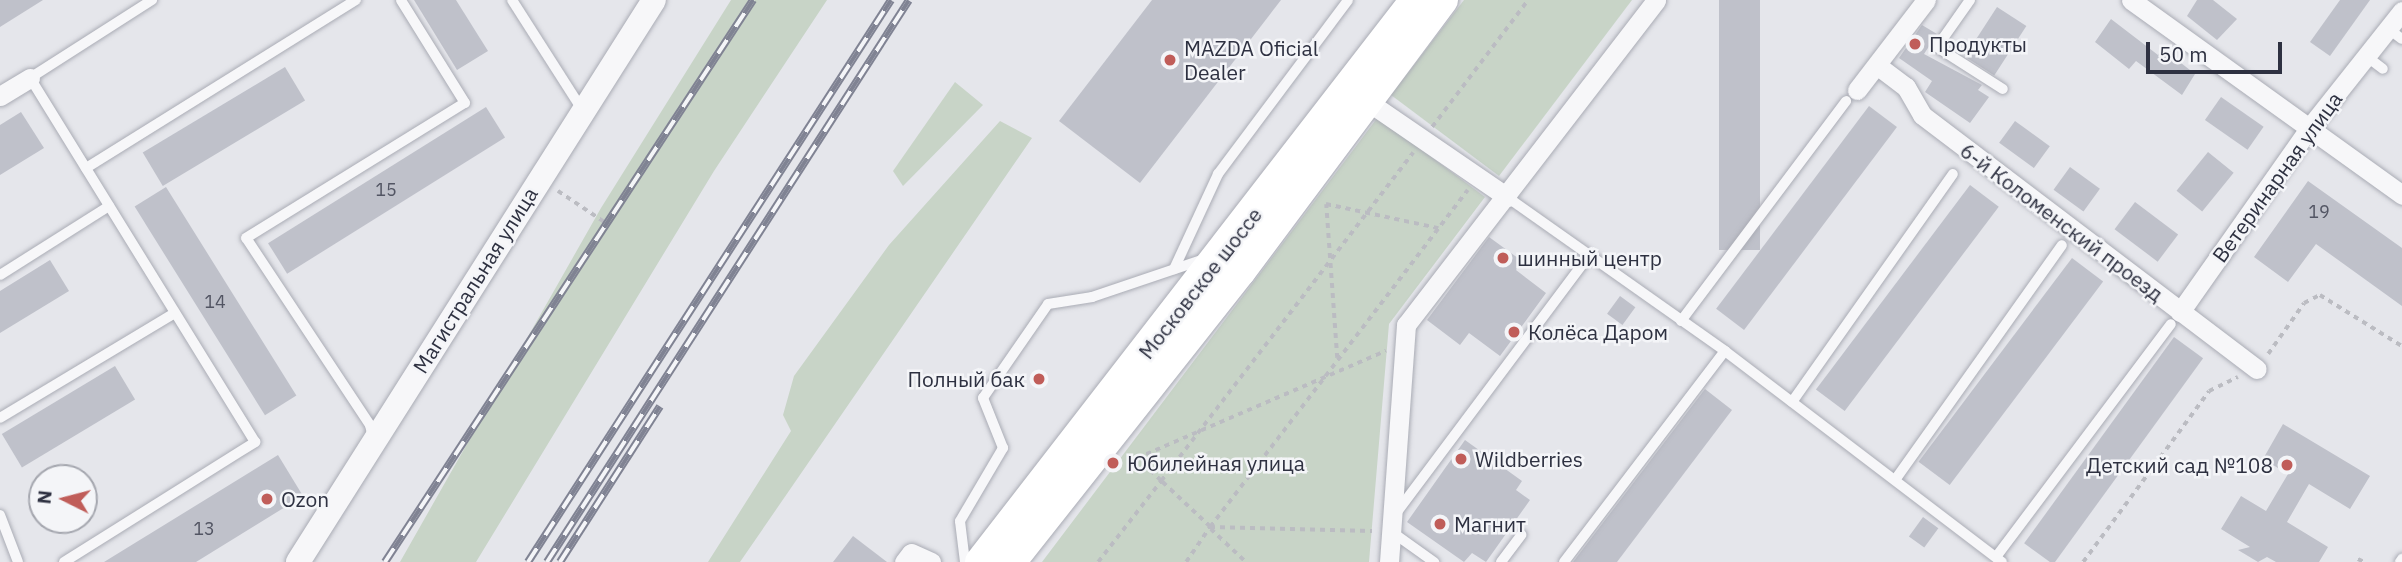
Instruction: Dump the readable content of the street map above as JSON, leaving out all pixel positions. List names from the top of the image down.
{
  "streets": {
    "main road": ["Московское шоссе"],
    "street": ["Ветеринарная улица", "6-й Коломенский проезд", "Магистральная улица"]
  },
  "crossings": [
    ["Ветеринарная улица", "6-й Коломенский проезд"]
  ],
  "places": [
    "Продукты",
    "MAZDA Oficial Dealer",
    "шинный центр",
    "Колёса Даром",
    "Полный бак",
    "Wildberries",
    "Юбилейная улица",
    "Детский сад №108",
    "Ozon",
    "Магнит"
  ],
  "house_numbers": [
    "15",
    "19",
    "14",
    "13"
  ],
  "scale_bar": "50 m",
  "north": "left"
}
